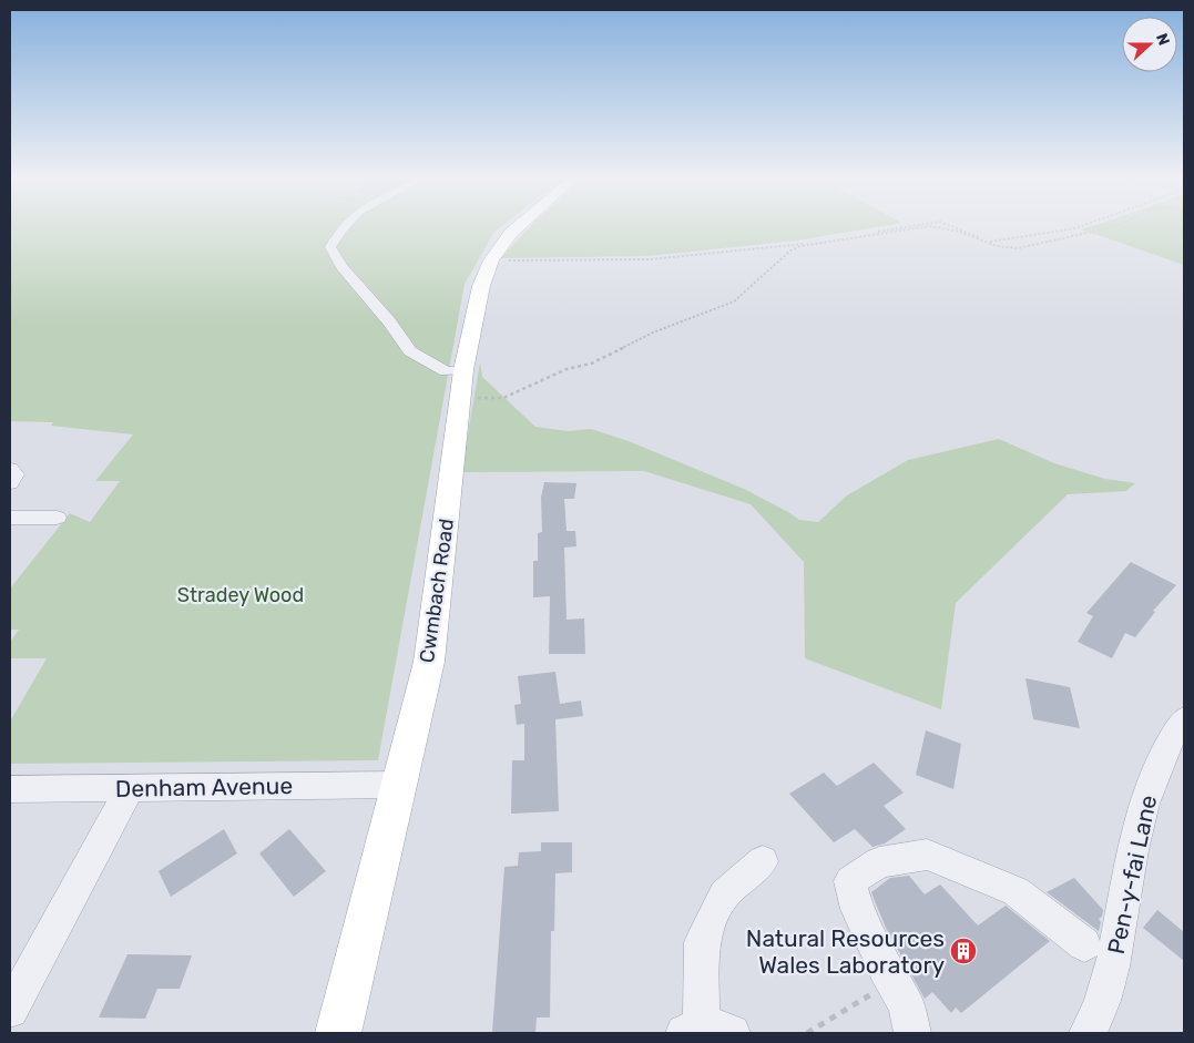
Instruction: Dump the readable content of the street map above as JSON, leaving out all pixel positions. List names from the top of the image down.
{
  "streets": {
    "main road": ["Cwmbach Road"],
    "street": ["Denham Avenue", "Pen-y-fai Lane"]
  },
  "crossings": [
    ["Cwmbach Road", "Denham Avenue"]
  ],
  "parks": ["Stradey Wood"],
  "places": {
    "building": ["Natural Resources Wales Laboratory"]
  },
  "north": "right"
}
